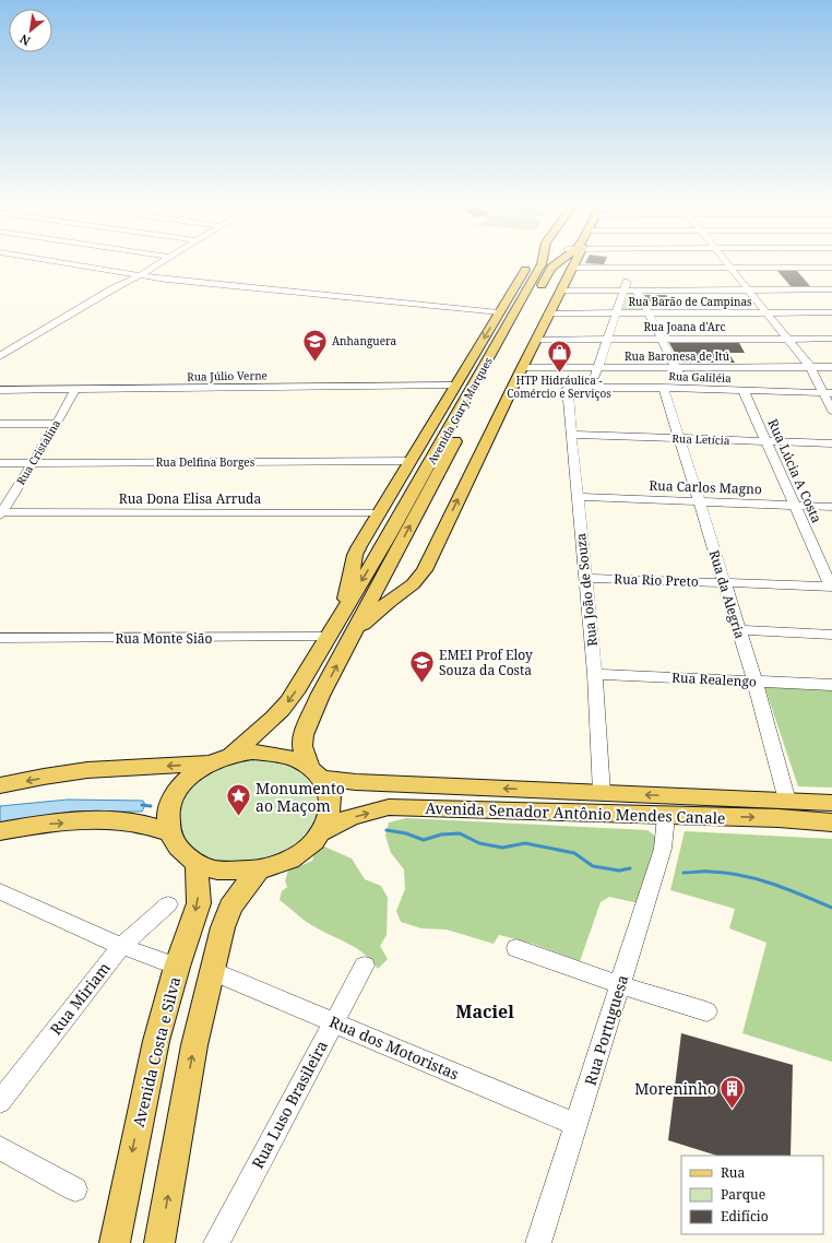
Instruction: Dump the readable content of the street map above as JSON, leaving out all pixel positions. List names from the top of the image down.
{
  "streets": {
    "main road": ["Avenida Gury Marques", "Avenida Senador Antônio Mendes Canale", "Avenida Costa e Silva"],
    "street": [
      "Rua Barão de Campinas",
      "Rua Joana d'Arc",
      "Rua Baronesa de Itú",
      "Rua Júlio Verne",
      "Rua Galiléia",
      "Rua Letícia",
      "Rua Cristalina",
      "Rua Delfina Borges",
      "Rua Lúcia A Costa",
      "Rua Carlos Magno",
      "Rua Dona Elisa Arruda",
      "Rua Rio Preto",
      "Rua João de Souza",
      "Rua da Alegria",
      "Rua Monte Sião",
      "Rua Realengo",
      "Rua Miriam",
      "Rua Portuguesa",
      "Rua dos Motoristas",
      "Rua Luso Brasileira"
    ]
  },
  "crossings": [
    ["Rua Barão de Campinas", "Avenida Gury Marques"],
    ["Rua Joana d'Arc", "Avenida Gury Marques"],
    ["Rua Baronesa de Itú", "Avenida Gury Marques"],
    ["Rua Júlio Verne", "Avenida Gury Marques"],
    ["Rua Júlio Verne", "Rua Cristalina"],
    ["Rua Galiléia", "Rua Lúcia A Costa"],
    ["Rua Galiléia", "Rua João de Souza"],
    ["Rua Galiléia", "Rua da Alegria"],
    ["Avenida Gury Marques", "Rua Delfina Borges"],
    ["Avenida Gury Marques", "Rua Dona Elisa Arruda"],
    ["Avenida Gury Marques", "Rua Monte Sião"],
    ["Avenida Gury Marques", "Avenida Senador Antônio Mendes Canale"],
    ["Avenida Gury Marques", "Avenida Costa e Silva"],
    ["Rua Letícia", "Rua Lúcia A Costa"],
    ["Rua Letícia", "Rua João de Souza"],
    ["Rua Letícia", "Rua da Alegria"],
    ["Rua Cristalina", "Rua Delfina Borges"],
    ["Rua Cristalina", "Rua Dona Elisa Arruda"],
    ["Rua Lúcia A Costa", "Rua Carlos Magno"],
    ["Rua Lúcia A Costa", "Rua Rio Preto"],
    ["Rua Carlos Magno", "Rua João de Souza"],
    ["Rua Carlos Magno", "Rua da Alegria"],
    ["Rua Rio Preto", "Rua João de Souza"],
    ["Rua Rio Preto", "Rua da Alegria"],
    ["Rua João de Souza", "Rua Realengo"],
    ["Rua João de Souza", "Avenida Senador Antônio Mendes Canale"],
    ["Rua da Alegria", "Rua Realengo"],
    ["Rua da Alegria", "Avenida Senador Antônio Mendes Canale"],
    ["Avenida Senador Antônio Mendes Canale", "Rua Portuguesa"],
    ["Avenida Senador Antônio Mendes Canale", "Avenida Costa e Silva"],
    ["Rua Portuguesa", "Rua dos Motoristas"],
    ["Rua dos Motoristas", "Rua Luso Brasileira"]
  ],
  "districts": ["Maciel"],
  "places": {
    "school or university": ["Anhanguera", "EMEI Prof Eloy Souza da Costa"],
    "shop": ["HTP Hidráulica - Comércio e Serviços"],
    "place": ["Monumento ao Maçom"],
    "building": ["Moreninho"]
  },
  "legend": ["Rua", "Parque", "Edifício"],
  "north": "bottom left"
}
